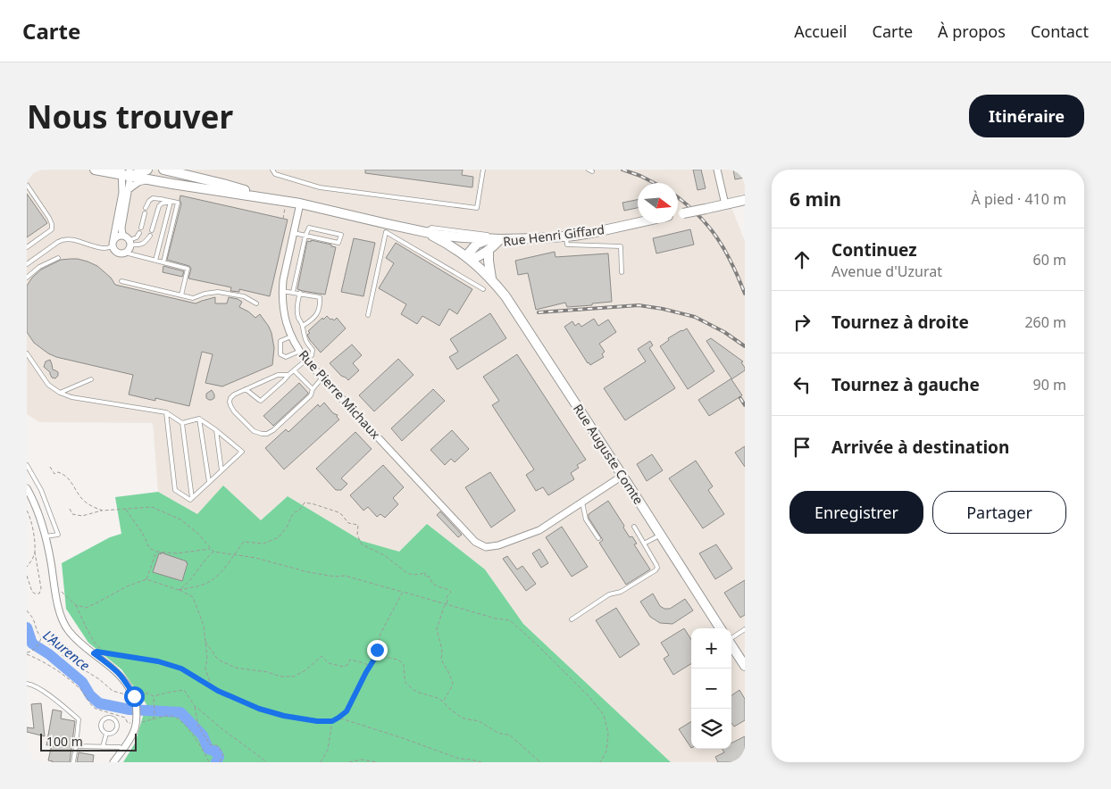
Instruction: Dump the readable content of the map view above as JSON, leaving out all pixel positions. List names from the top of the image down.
{
  "streets": {
    "street": ["Rue Henri Giffard", "Rue Pierre Michaux", "Rue Auguste Comte"]
  },
  "crossings": [
    ["Rue Henri Giffard", "Rue Auguste Comte"]
  ],
  "water": ["L'Aurence"],
  "scale_bar": "100 m",
  "north": "right",
  "page": {
    "header": "Carte",
    "nav": [
      "Accueil",
      "Carte",
      "À propos",
      "Contact"
    ],
    "buttons": [
      "Itinéraire",
      ["Enregistrer", "Partager"]
    ],
    "title": "Nous trouver",
    "heading": ["6 min", "À pied · 410 m"],
    "list": [
      ["Continuez", "Avenue d'Uzurat", "60 m"],
      ["Tournez à droite", "260 m"],
      ["Tournez à gauche", "90 m"],
      "Arrivée à destination"
    ],
    "map_buttons": ["+", "−"],
    "scale": "100 m"
  }
}
